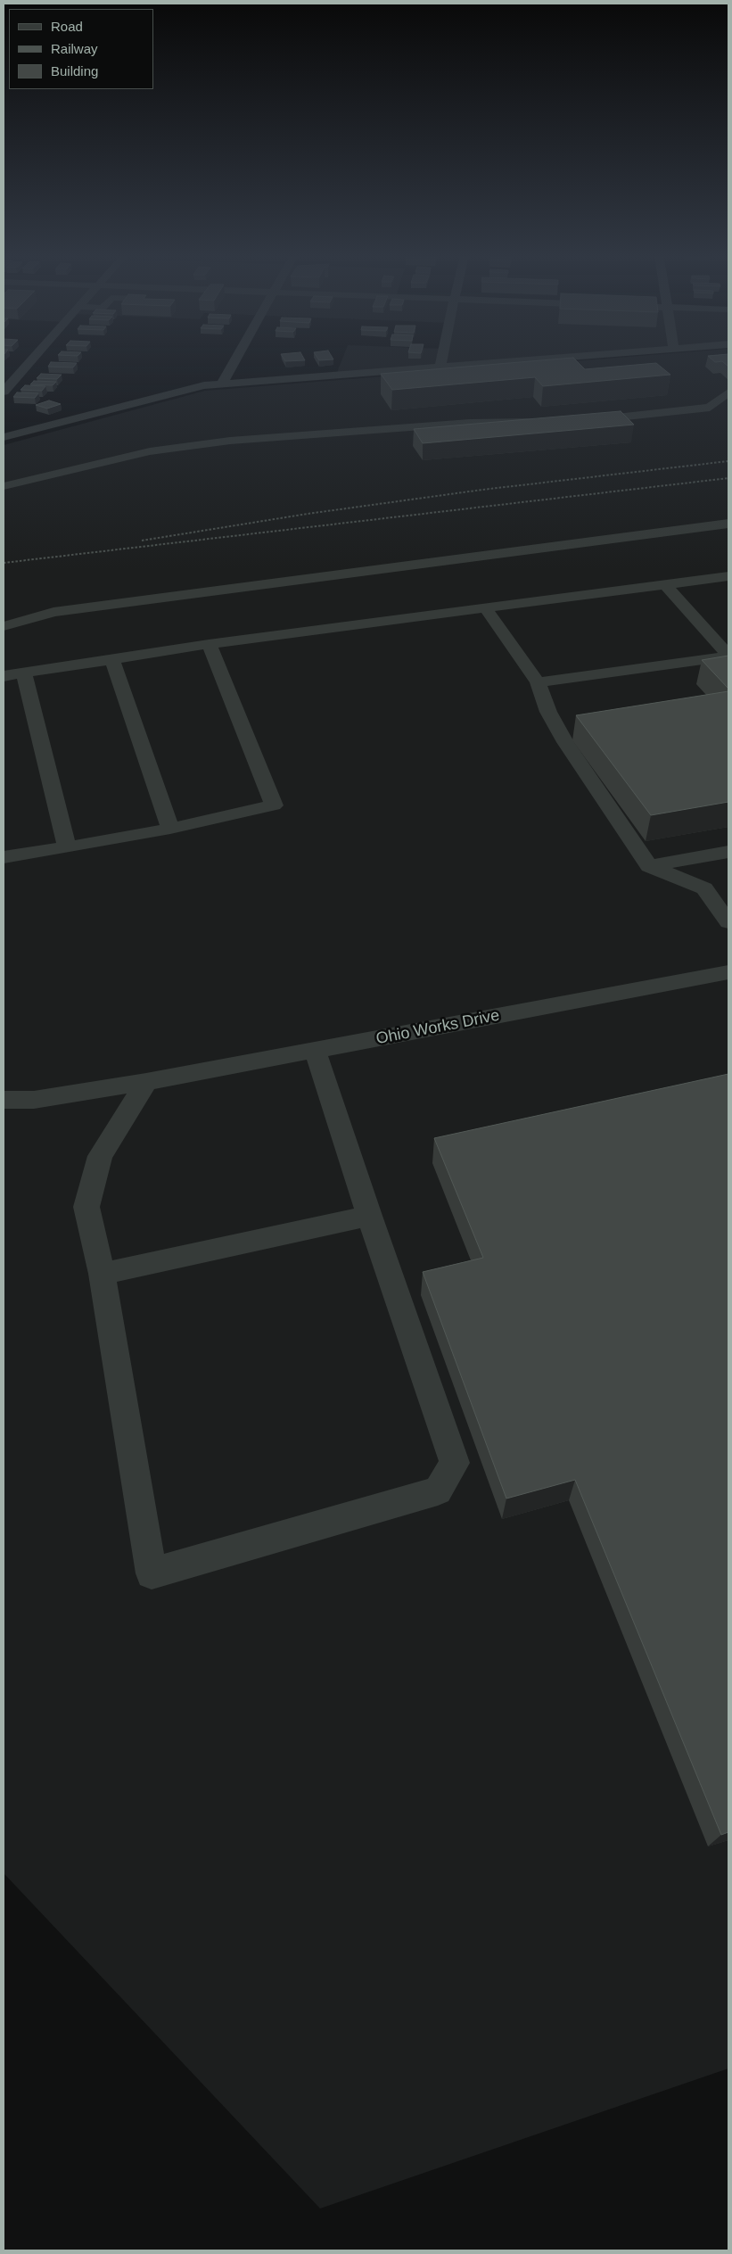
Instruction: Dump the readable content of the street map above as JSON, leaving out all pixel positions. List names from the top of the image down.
{
  "streets": {
    "street": ["Ohio Works Drive"]
  },
  "legend": ["Road", "Railway", "Building"]
}
